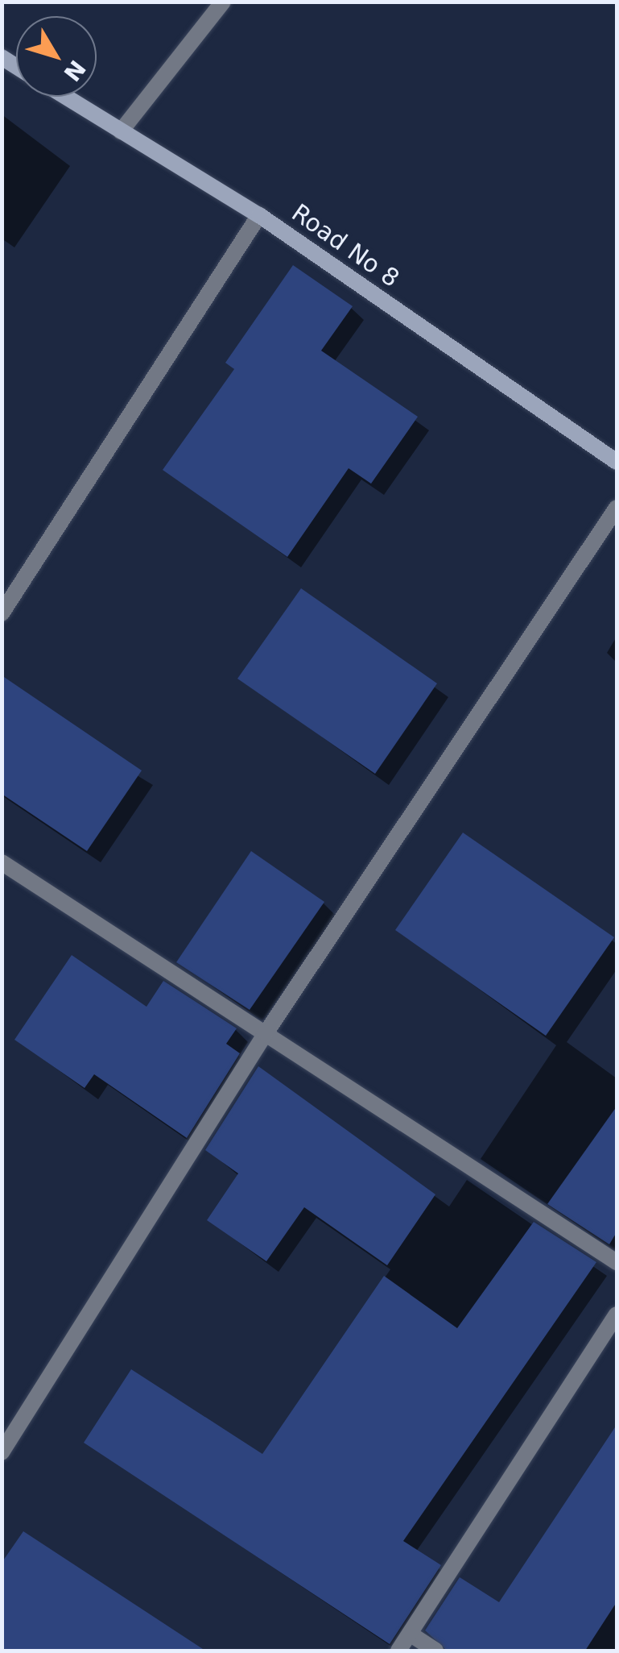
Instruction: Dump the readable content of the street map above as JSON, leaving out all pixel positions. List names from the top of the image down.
{
  "streets": {
    "street": ["Road No 8"]
  },
  "north": "bottom right"
}
